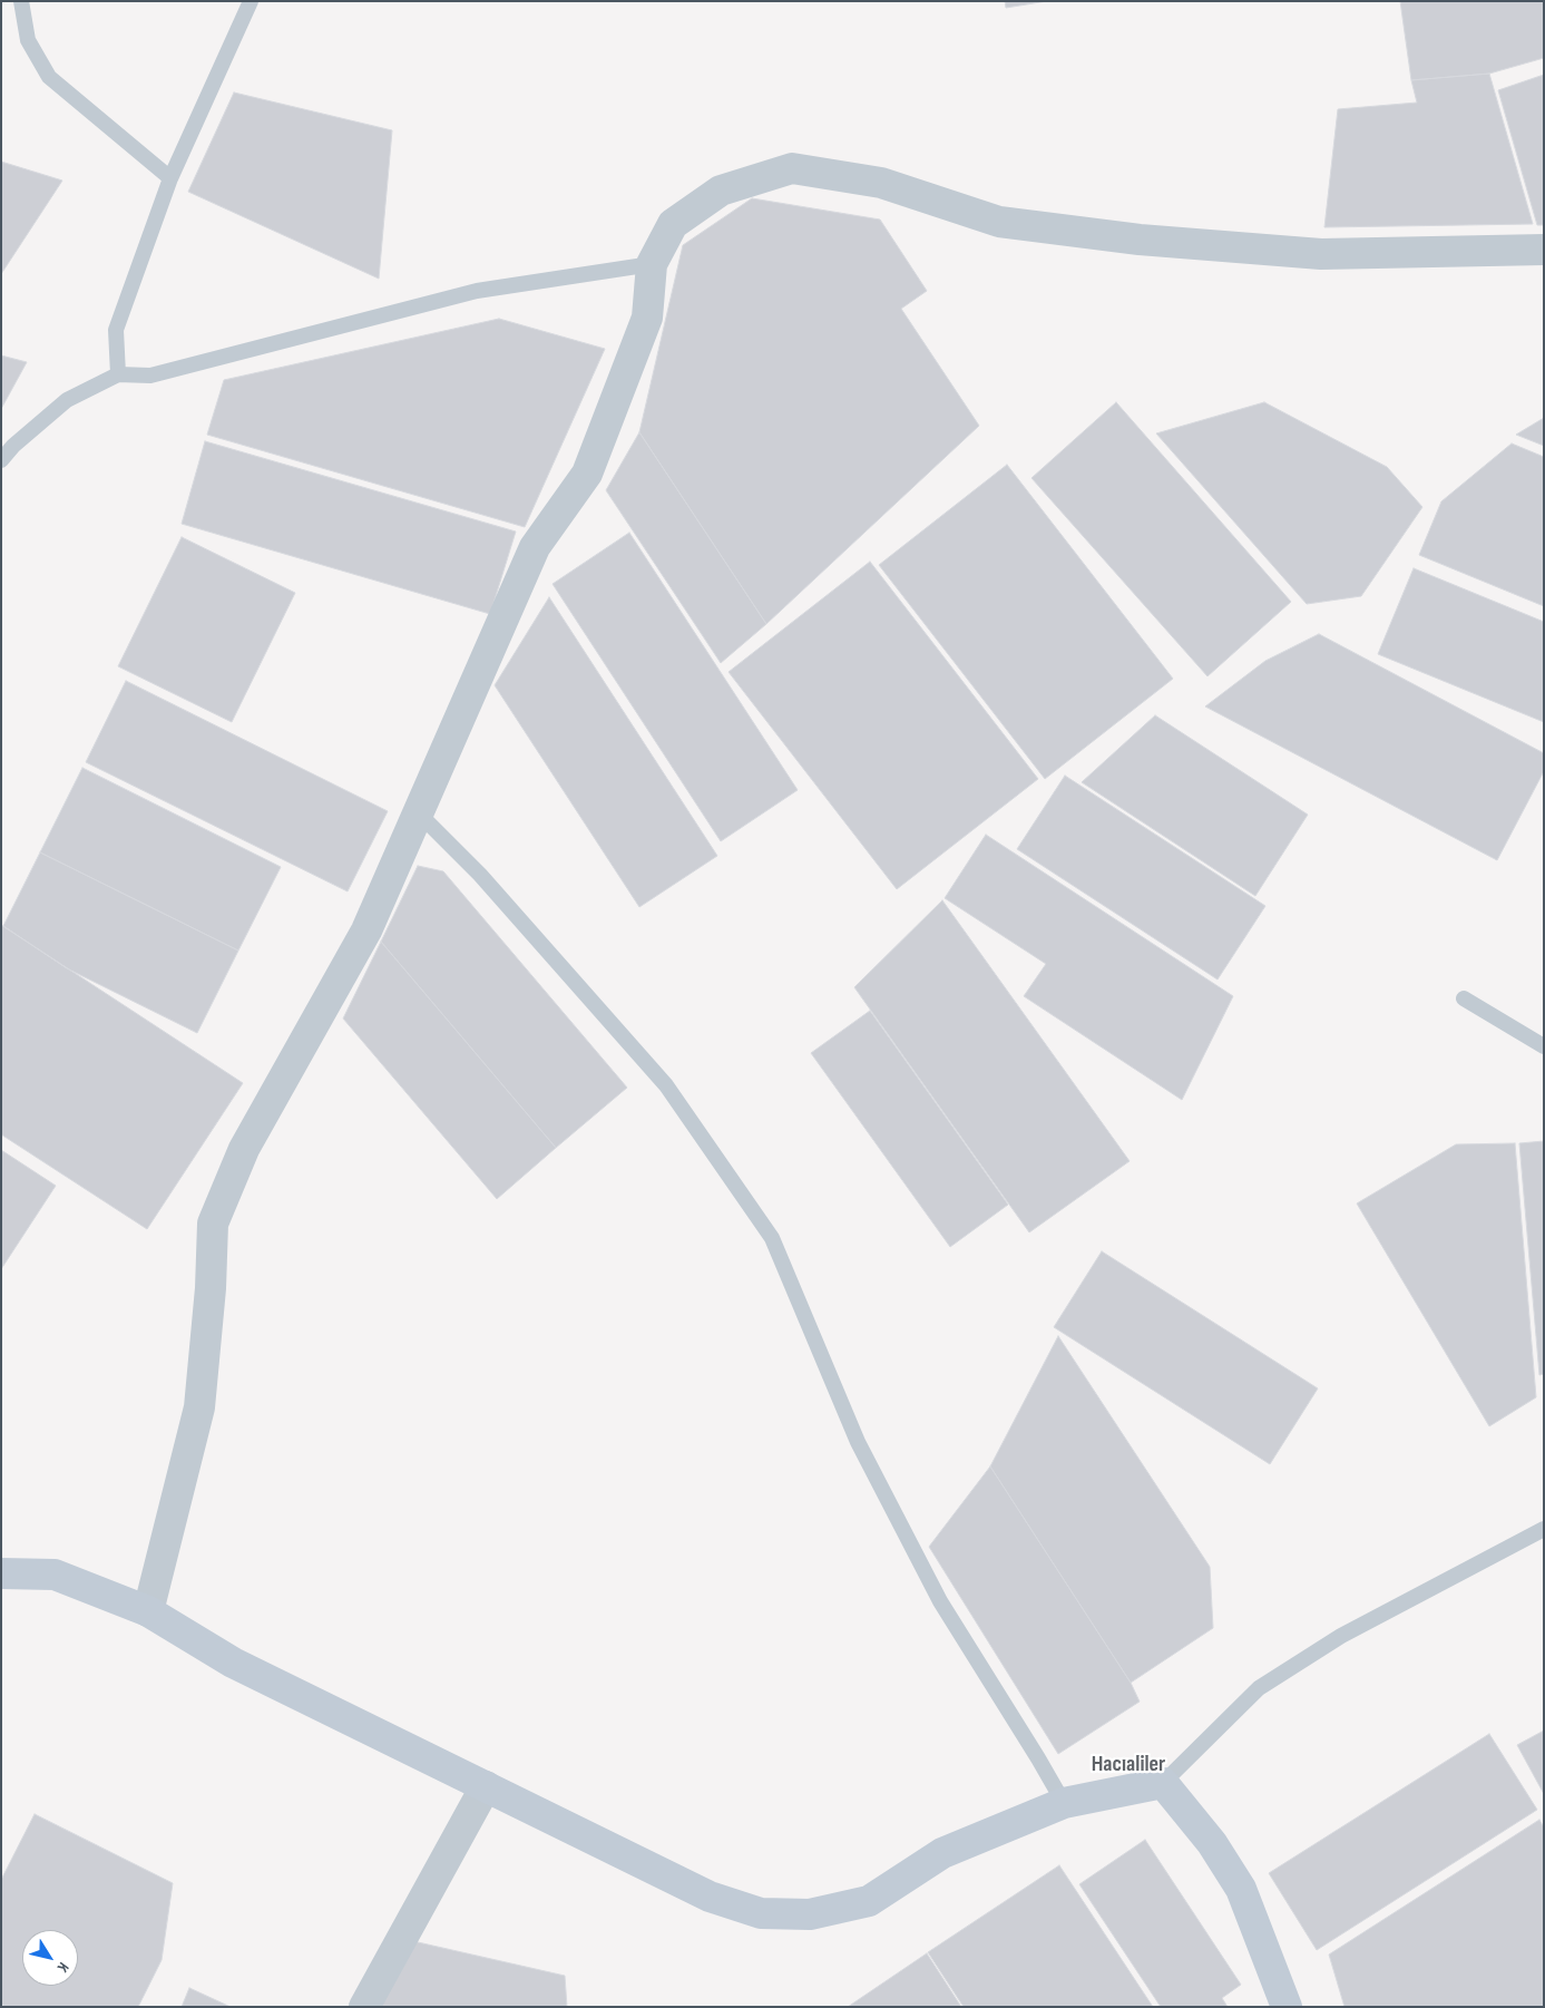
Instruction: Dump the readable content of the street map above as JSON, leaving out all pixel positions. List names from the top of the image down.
{
  "districts": ["Hacıaliler"],
  "north": "bottom right"
}
